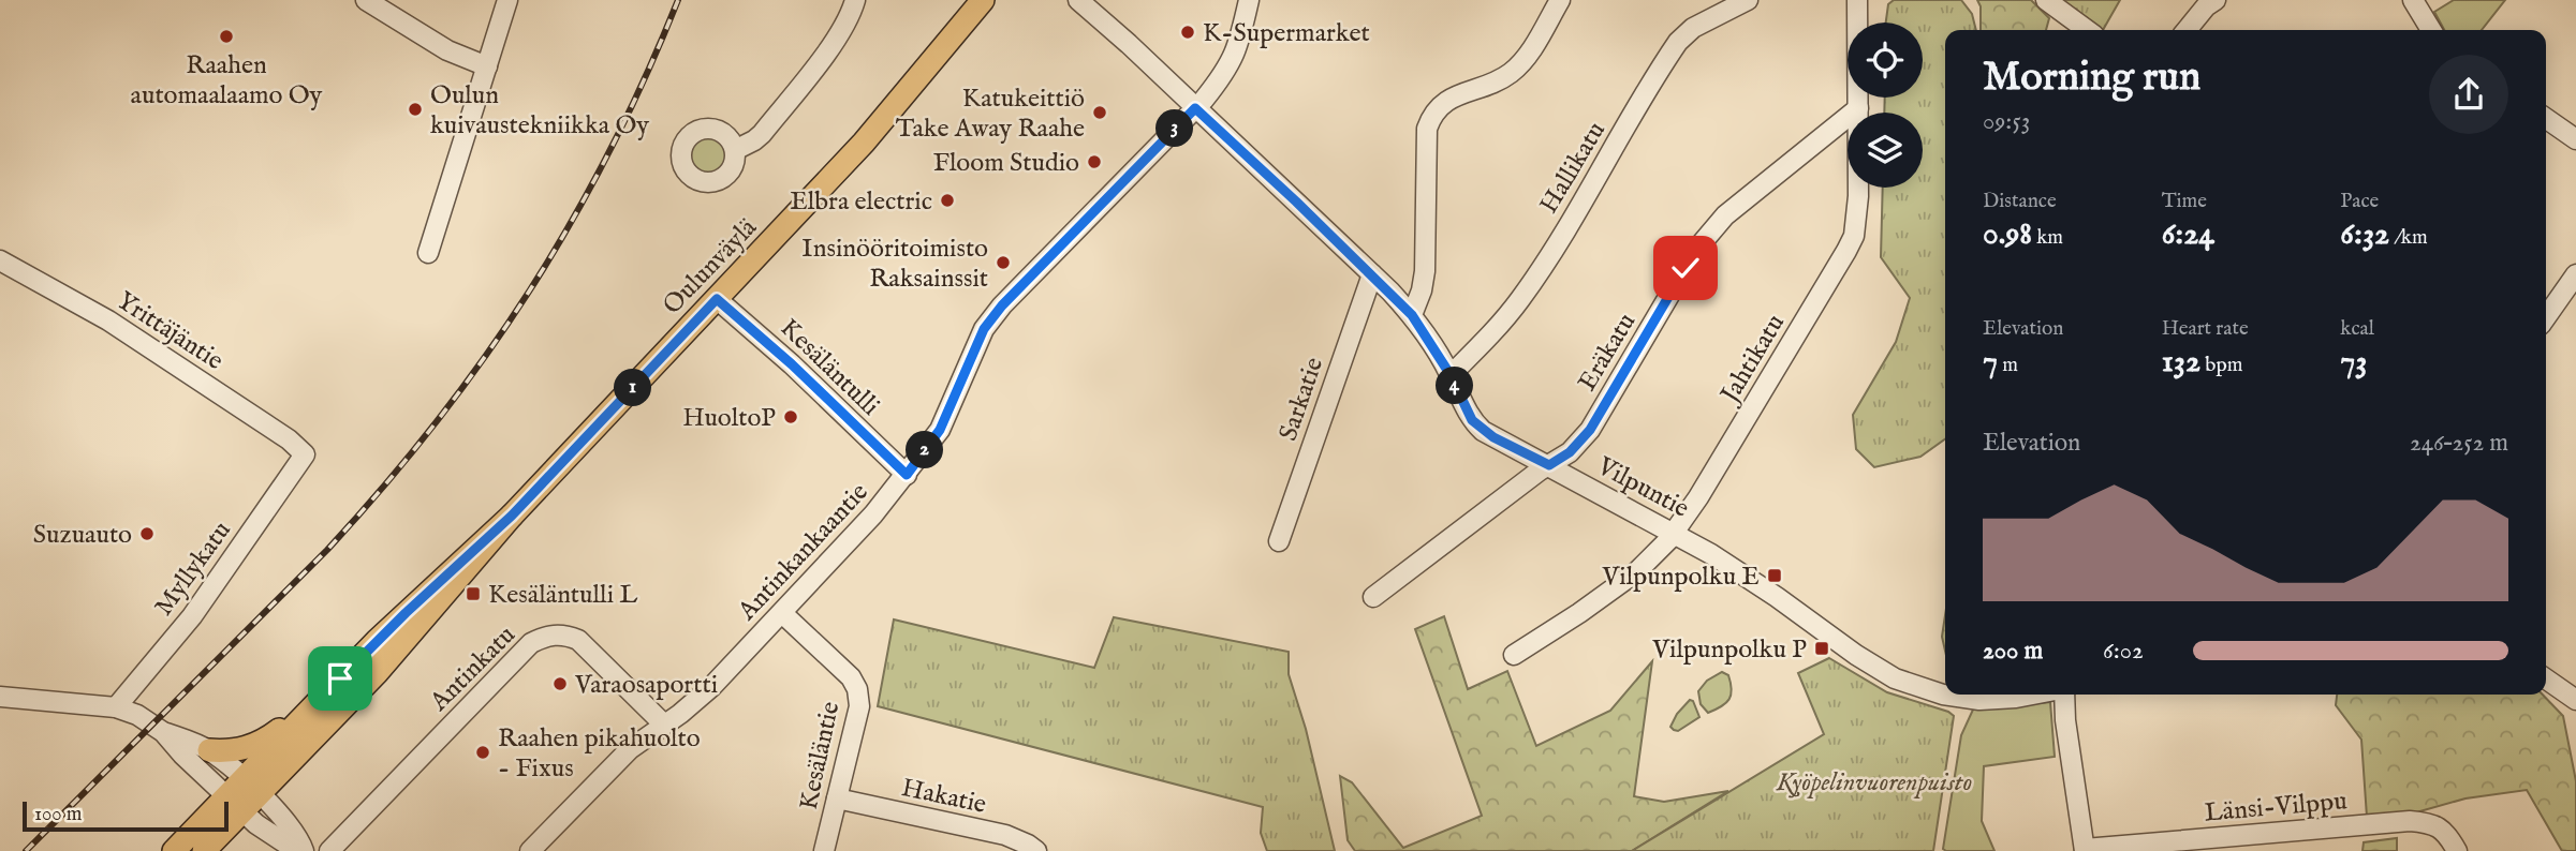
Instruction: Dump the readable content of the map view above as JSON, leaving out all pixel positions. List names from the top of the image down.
{
  "streets": {
    "main road": ["Oulunväylä"],
    "street": [
      "Hallikatu",
      "Yrittäjäntie",
      "Eräkatu",
      "Jahtikatu",
      "Kesäläntulli",
      "Sarkatie",
      "Vilpuntie",
      "Antinkankaantie",
      "Myllykatu",
      "Antinkatu",
      "Kesäläntie",
      "Hakatie",
      "Länsi-Vilppu"
    ]
  },
  "crossings": [
    ["Hallikatu", "Vilpuntie"],
    ["Oulunväylä", "Kesäläntulli"],
    ["Yrittäjäntie", "Myllykatu"],
    ["Eräkatu", "Jahtikatu"],
    ["Eräkatu", "Vilpuntie"],
    ["Jahtikatu", "Vilpuntie"],
    ["Kesäläntulli", "Antinkankaantie"],
    ["Sarkatie", "Vilpuntie"],
    ["Vilpuntie", "Antinkankaantie"],
    ["Antinkankaantie", "Antinkatu"],
    ["Antinkankaantie", "Kesäläntie"],
    ["Kesäläntie", "Hakatie"]
  ],
  "parks": ["Kyöpelinvuorenpuisto"],
  "places": {
    "other": [
      "K-Supermarket",
      "Raahen automaalaamo Oy",
      "Oulun kuivaustekniikka Oy",
      "Katukeittiö Take Away Raahe",
      "Floom Studio",
      "Elbra electric",
      "Insinööritoimisto Raksainssit",
      "HuoltoP",
      "Suzuauto",
      "Varaosaportti",
      "Raahen pikahuolto - Fixus"
    ],
    "transit": ["Vilpunpolku E", "Kesäläntulli L", "Vilpunpolku P"]
  },
  "scale_bar": "100 m",
  "page": {
    "heading": ["Morning run", "09:53"],
    "pins": [
      "3",
      "4",
      "1",
      "2"
    ],
    "stats": [
      ["Distance", "0.98 km"],
      ["Time", "6:24"],
      ["Pace", "6:32 /km"],
      ["Elevation", "7 m"],
      ["Heart rate", "132 bpm"],
      ["kcal", "73"]
    ],
    "chart": ["Elevation", "246–252 m"],
    "list": [
      {
        "name": "200 m",
        "note": "6:02"
      }
    ],
    "scale": "100 m"
  }
}
